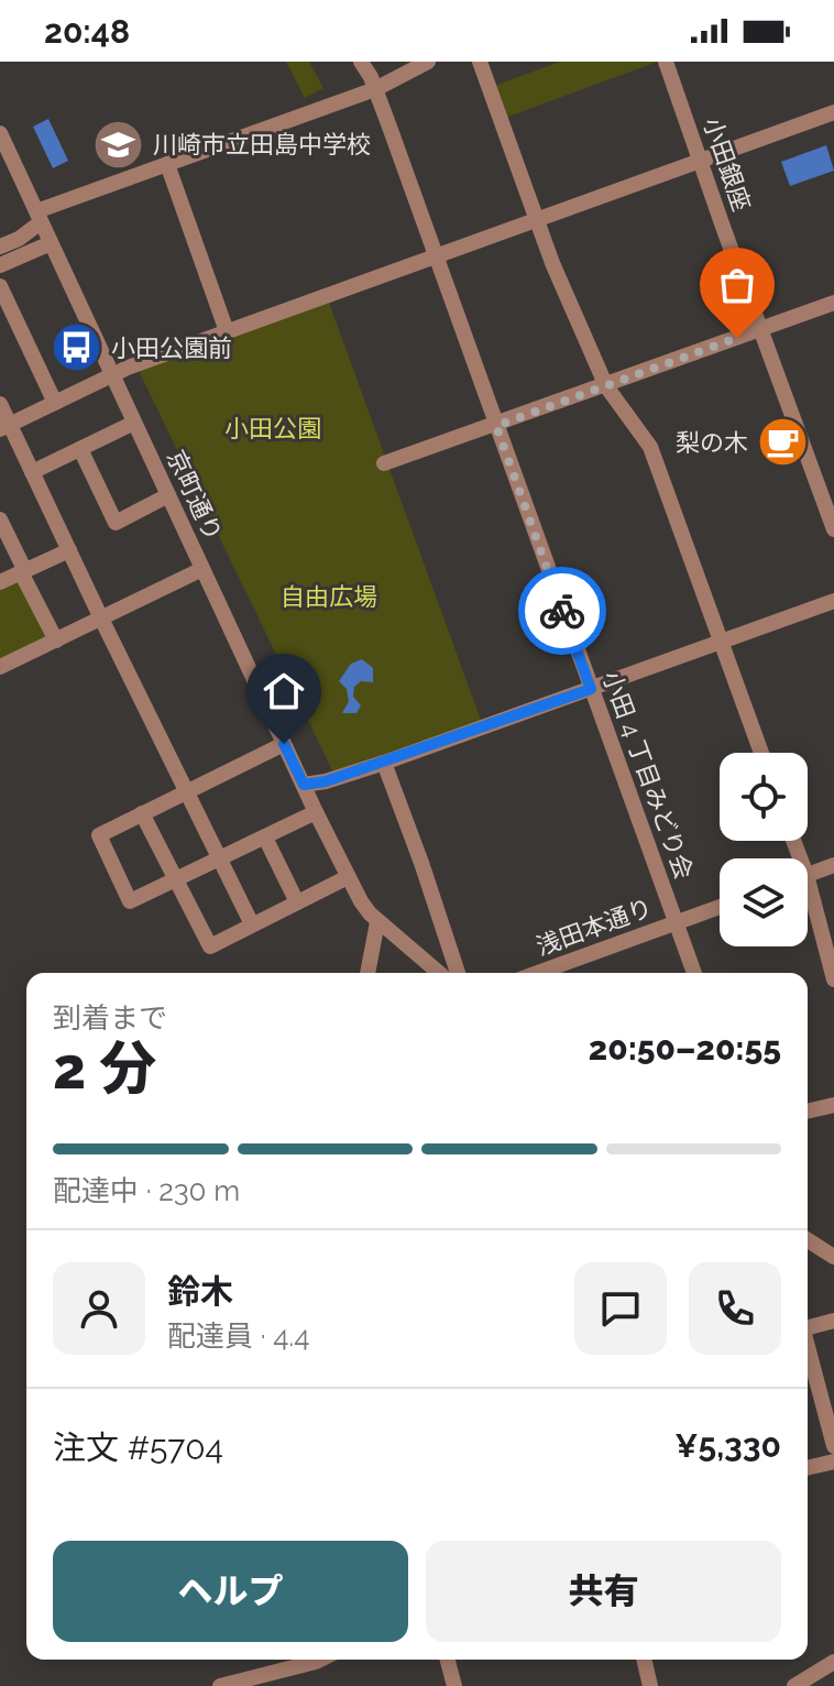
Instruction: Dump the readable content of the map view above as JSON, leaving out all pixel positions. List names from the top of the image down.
{
  "streets": {
    "street": [
      "小田銀座",
      "京町通り",
      "小田 4 丁目みどり会",
      "浅田本通り"
    ]
  },
  "crossings": [
    ["小田 4 丁目みどり会", "浅田本通り"]
  ],
  "parks": ["小田公園", "自由広場"],
  "places": {
    "school or university": ["川崎市立田島中学校"],
    "bus stop": ["小田公園前"],
    "cafe": ["梨の木"]
  },
  "page": {
    "status": "20:48",
    "heading": ["2 分", "到着まで", "20:50–20:55"],
    "panel": [
      "鈴木",
      "配達員 · 4.4",
      "注文 #5704",
      "¥5,330"
    ],
    "bar": "配達中 · 230 m",
    "buttons": ["ヘルプ", "共有"]
  }
}
